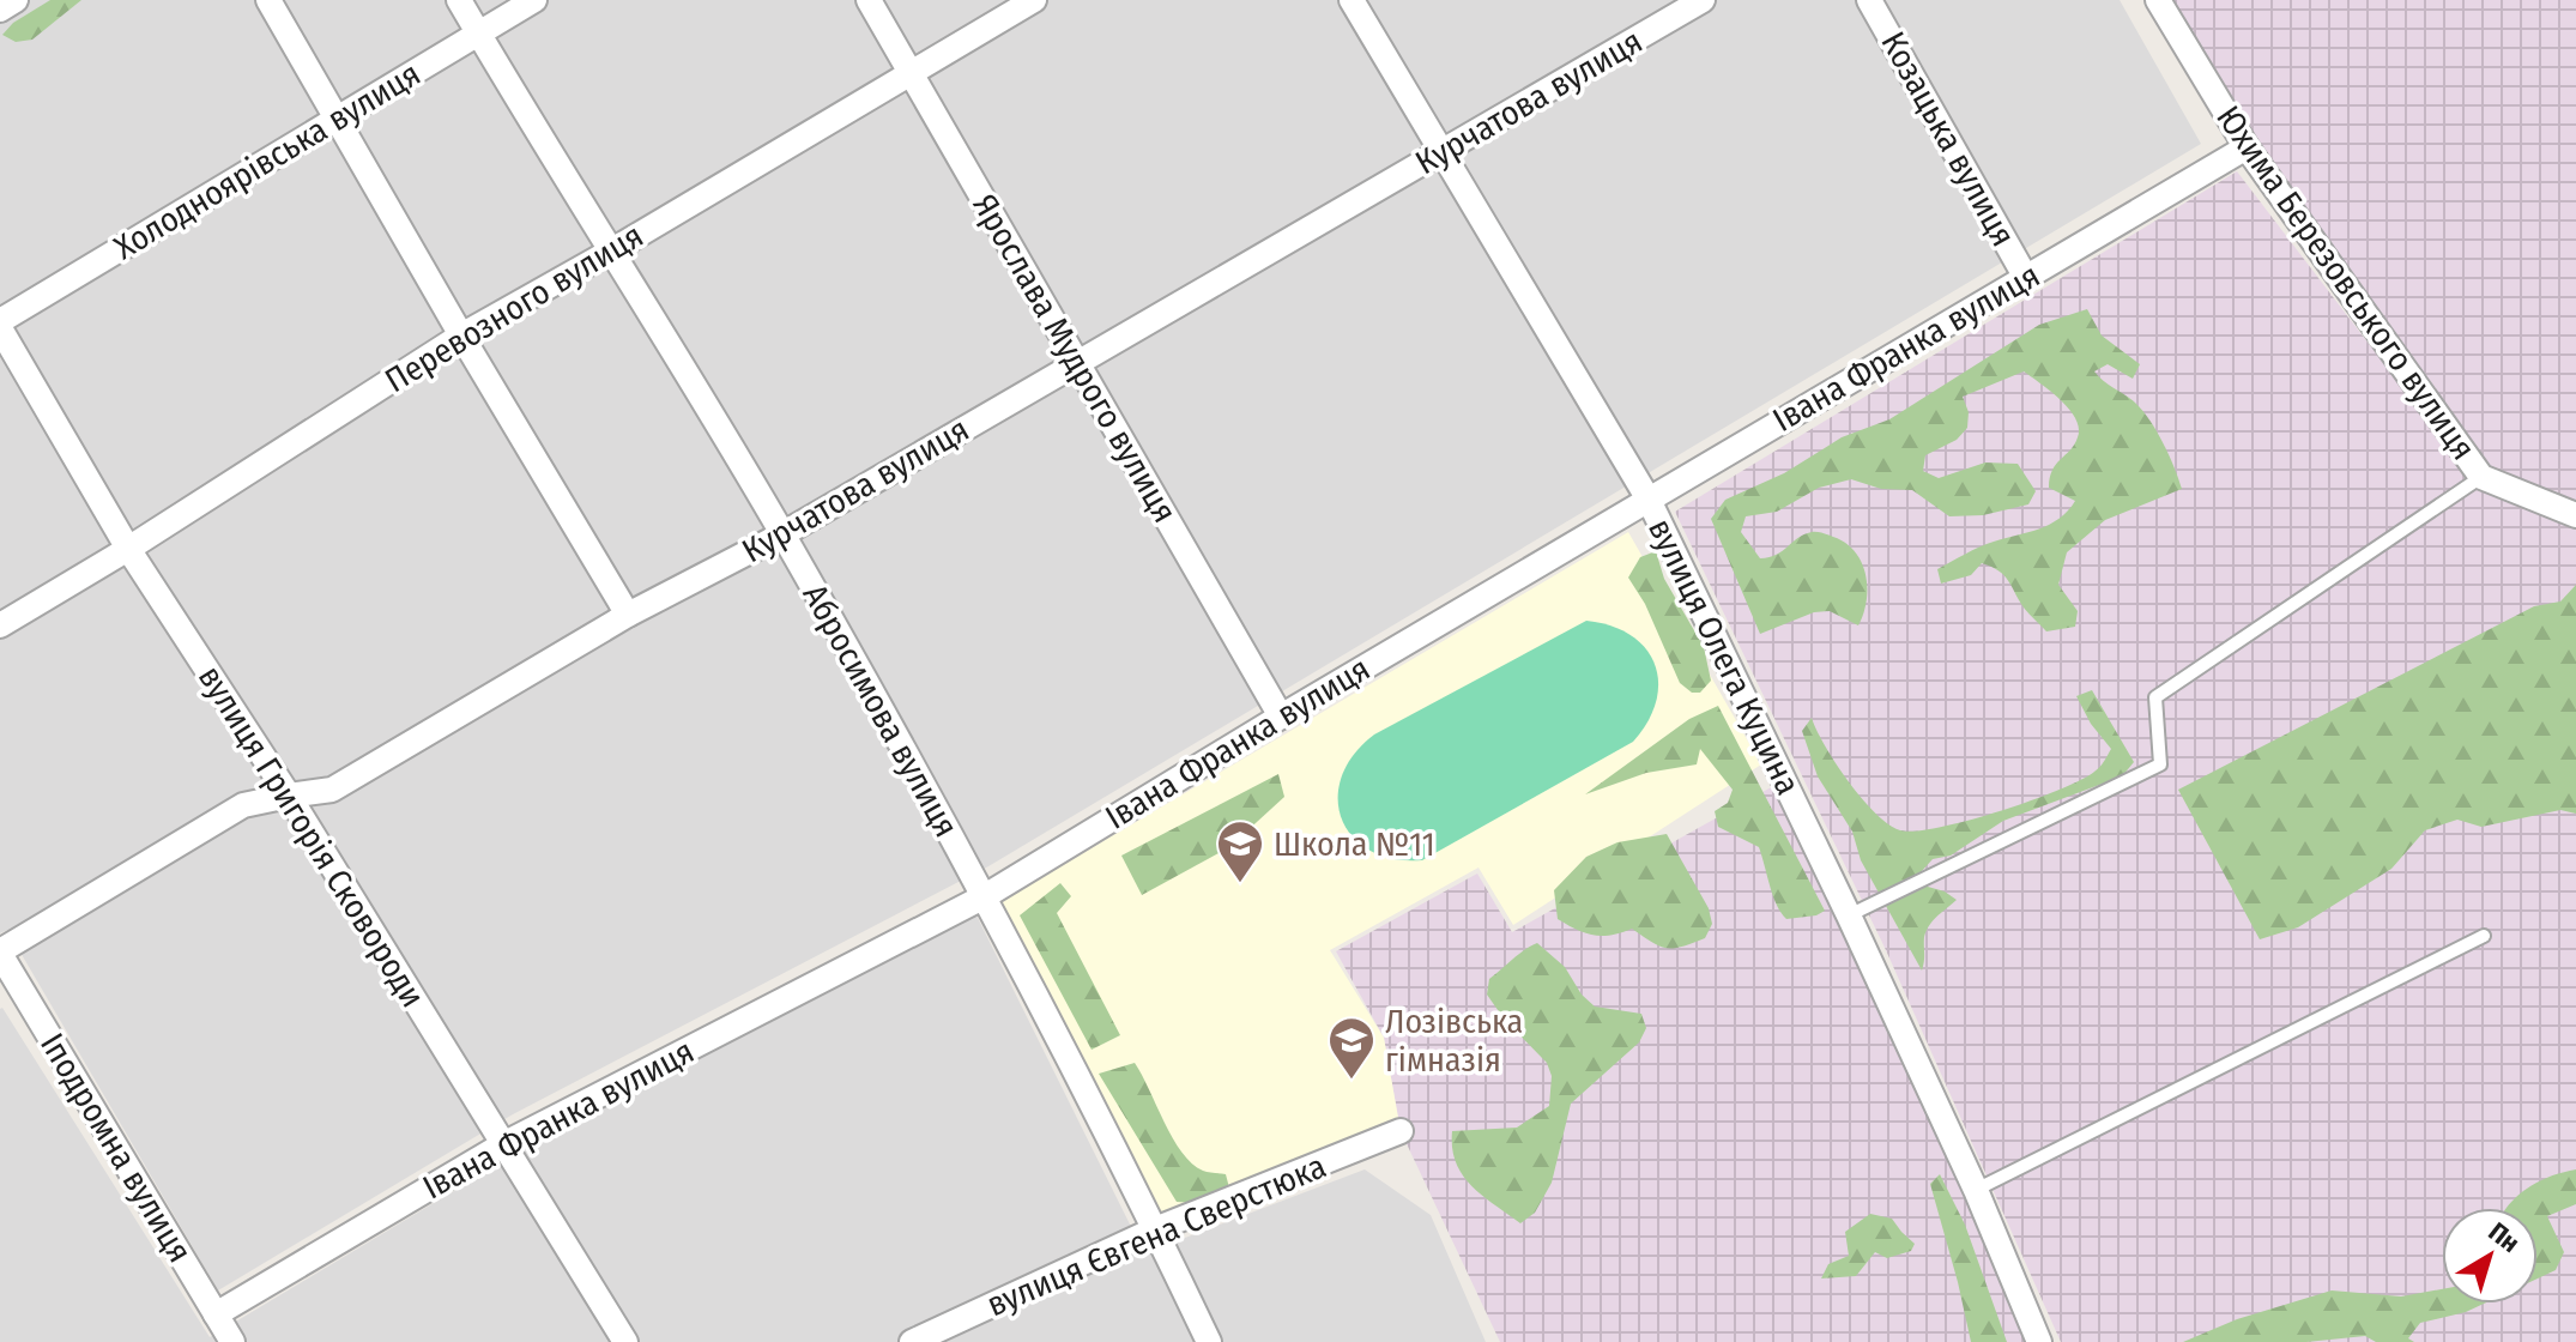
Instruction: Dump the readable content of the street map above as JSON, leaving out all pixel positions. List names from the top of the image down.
{
  "streets": {
    "street": [
      "Курчатова вулиця",
      "Козацька вулиця",
      "Холодноярівська вулиця",
      "Юхима Березовського вулиця",
      "Перевозного вулиця",
      "Івана Франка вулиця",
      "Ярослава Мудрого вулиця",
      "вулиця Олега Куцина",
      "Абросимова вулиця",
      "вулиця Григорія Сковороди",
      "Іподромна вулиця",
      "вулиця Євгена Сверстюка"
    ]
  },
  "crossings": [
    ["Курчатова вулиця", "Ярослава Мудрого вулиця"],
    ["Курчатова вулиця", "вулиця Олега Куцина"],
    ["Курчатова вулиця", "Абросимова вулиця"],
    ["Курчатова вулиця", "вулиця Григорія Сковороди"],
    ["Курчатова вулиця", "Іподромна вулиця"],
    ["Козацька вулиця", "Івана Франка вулиця"],
    ["Холодноярівська вулиця", "Абросимова вулиця"],
    ["Юхима Березовського вулиця", "Івана Франка вулиця"],
    ["Перевозного вулиця", "Ярослава Мудрого вулиця"],
    ["Перевозного вулиця", "Абросимова вулиця"],
    ["Перевозного вулиця", "вулиця Григорія Сковороди"],
    ["Івана Франка вулиця", "Ярослава Мудрого вулиця"],
    ["Івана Франка вулиця", "вулиця Олега Куцина"],
    ["Івана Франка вулиця", "Абросимова вулиця"],
    ["Івана Франка вулиця", "вулиця Григорія Сковороди"],
    ["Івана Франка вулиця", "Іподромна вулиця"],
    ["Абросимова вулиця", "вулиця Євгена Сверстюка"]
  ],
  "places": {
    "school or university": ["Школа №11", "Лозівська гімназія"]
  },
  "north": "top right"
}
